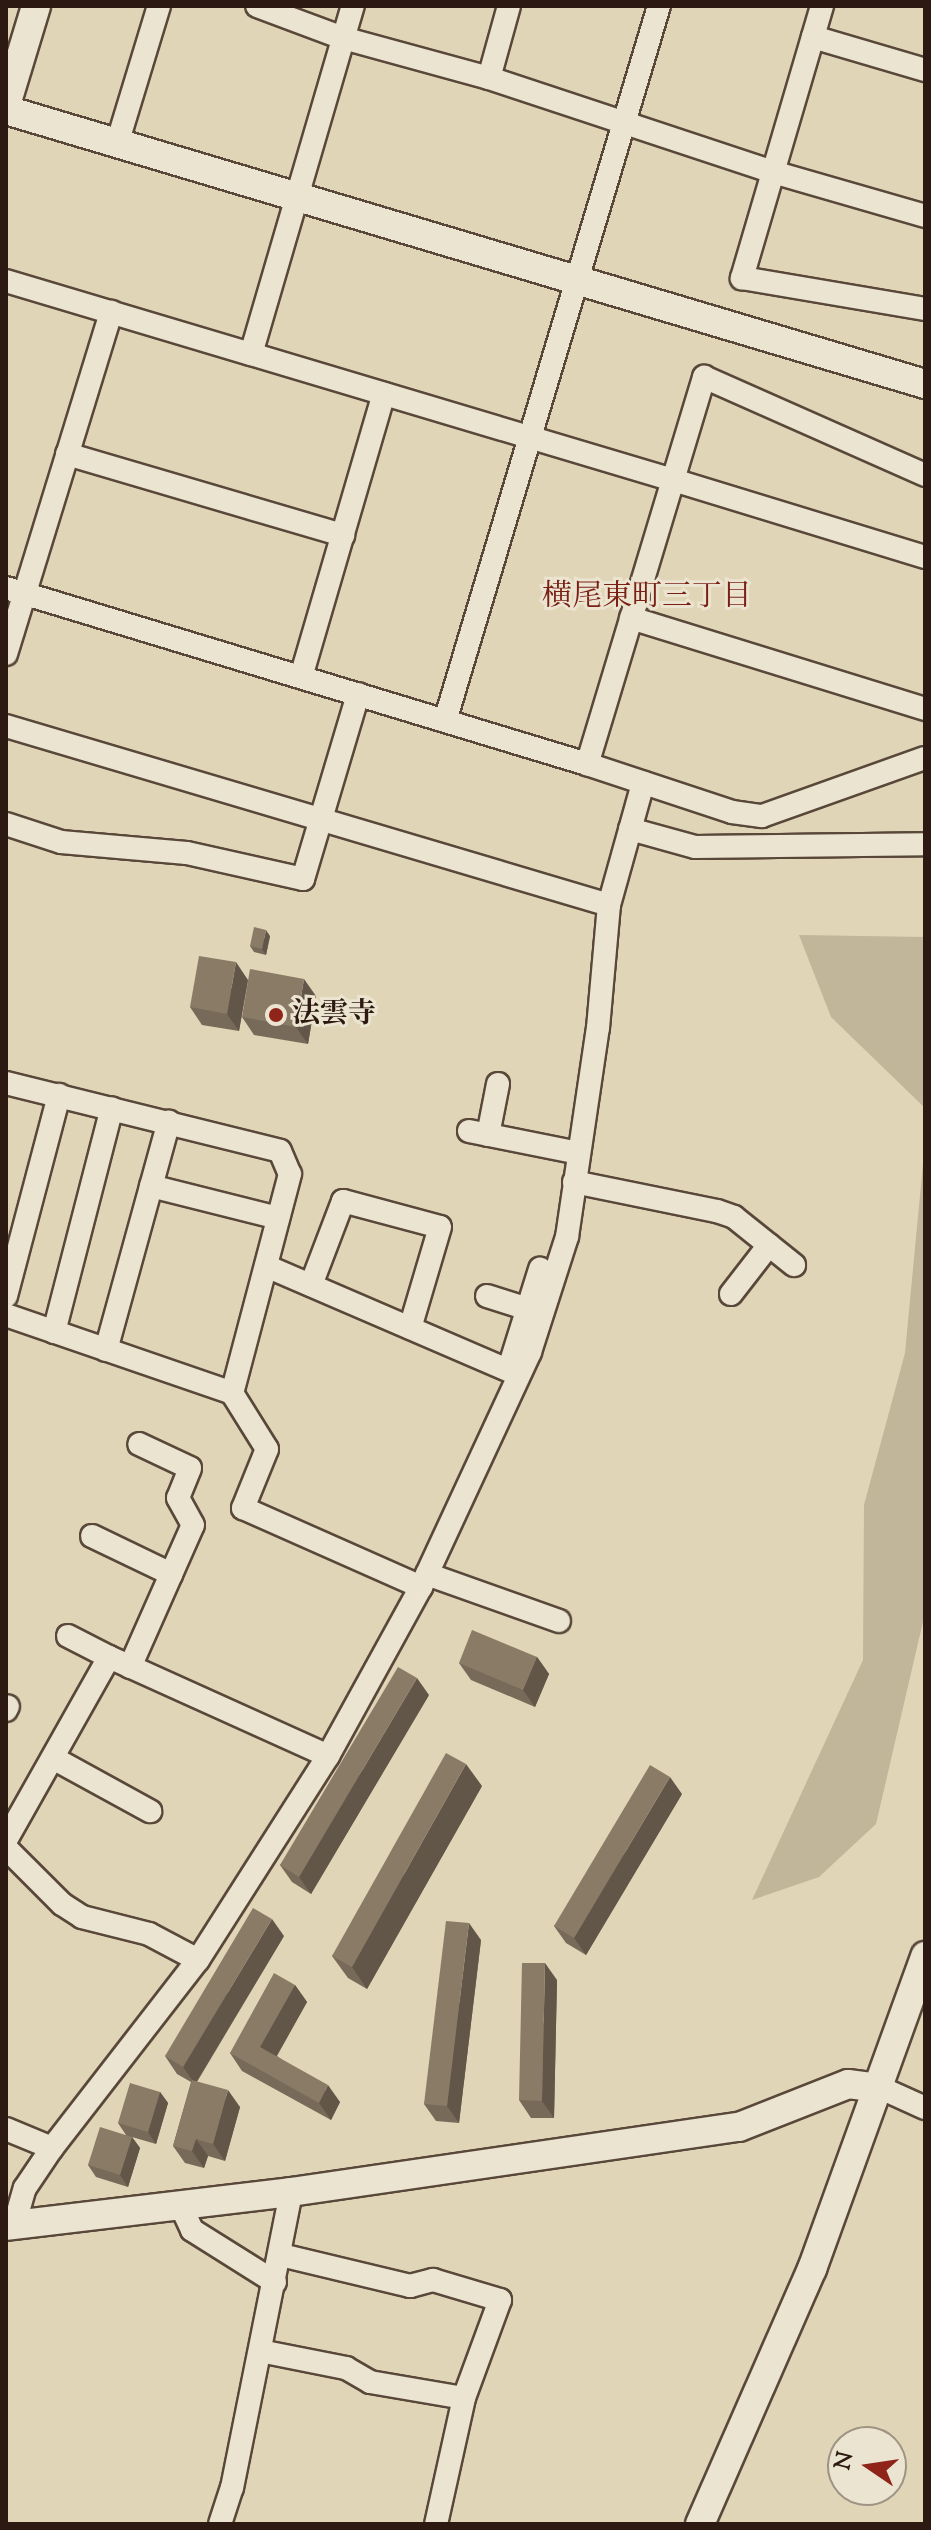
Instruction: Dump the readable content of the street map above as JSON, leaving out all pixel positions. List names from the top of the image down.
{
  "districts": ["横尾東町三丁目"],
  "places": ["法雲寺"],
  "north": "left"
}
